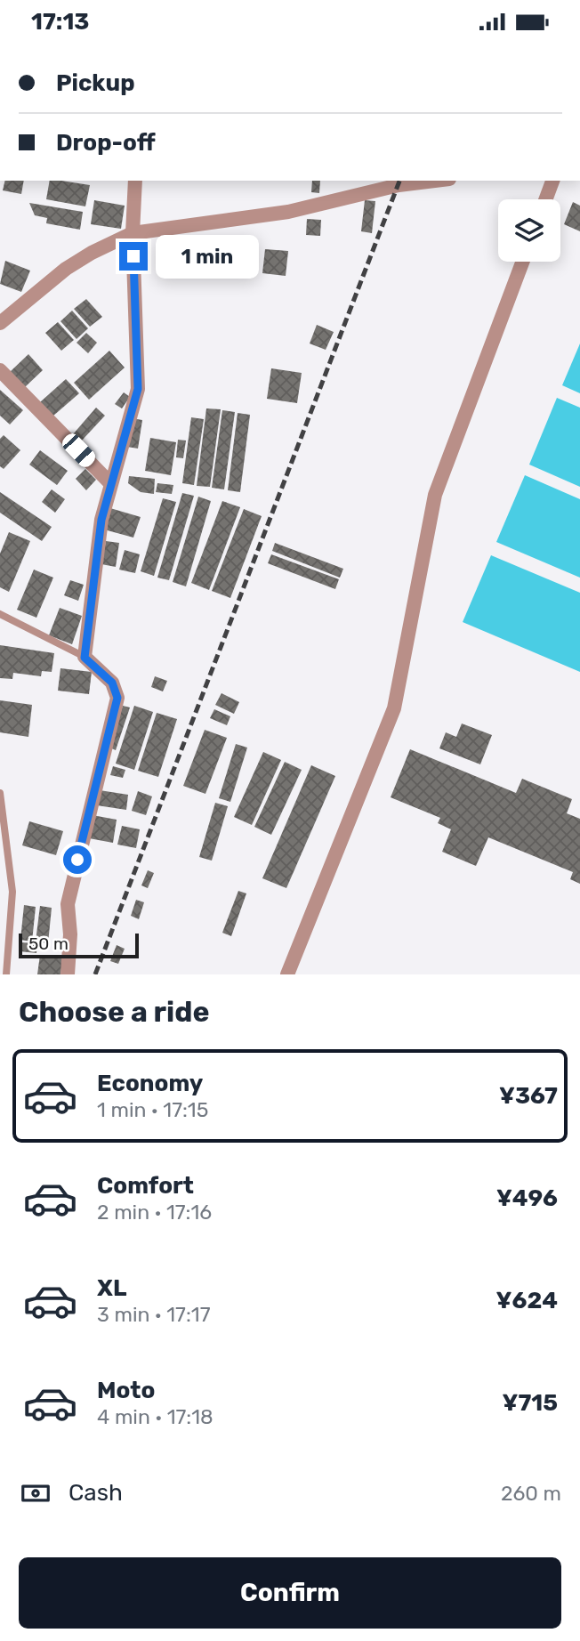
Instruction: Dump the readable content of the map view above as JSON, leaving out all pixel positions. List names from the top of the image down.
{
  "scale_bar": "50 m",
  "page": {
    "status": "17:13",
    "banner": ["Pickup", "Drop-off"],
    "bubble": "1 min",
    "scale": "50 m",
    "heading": "Choose a ride",
    "list": [
      {
        "name": "Economy",
        "note": "1 min · 17:15",
        "value": "¥367"
      },
      {
        "name": "Comfort",
        "note": "2 min · 17:16",
        "value": "¥496"
      },
      {
        "name": "XL",
        "note": "3 min · 17:17",
        "value": "¥624"
      },
      {
        "name": "Moto",
        "note": "4 min · 17:18",
        "value": "¥715"
      }
    ],
    "pay": ["Cash", "260 m"],
    "buttons": "Confirm"
  }
}
